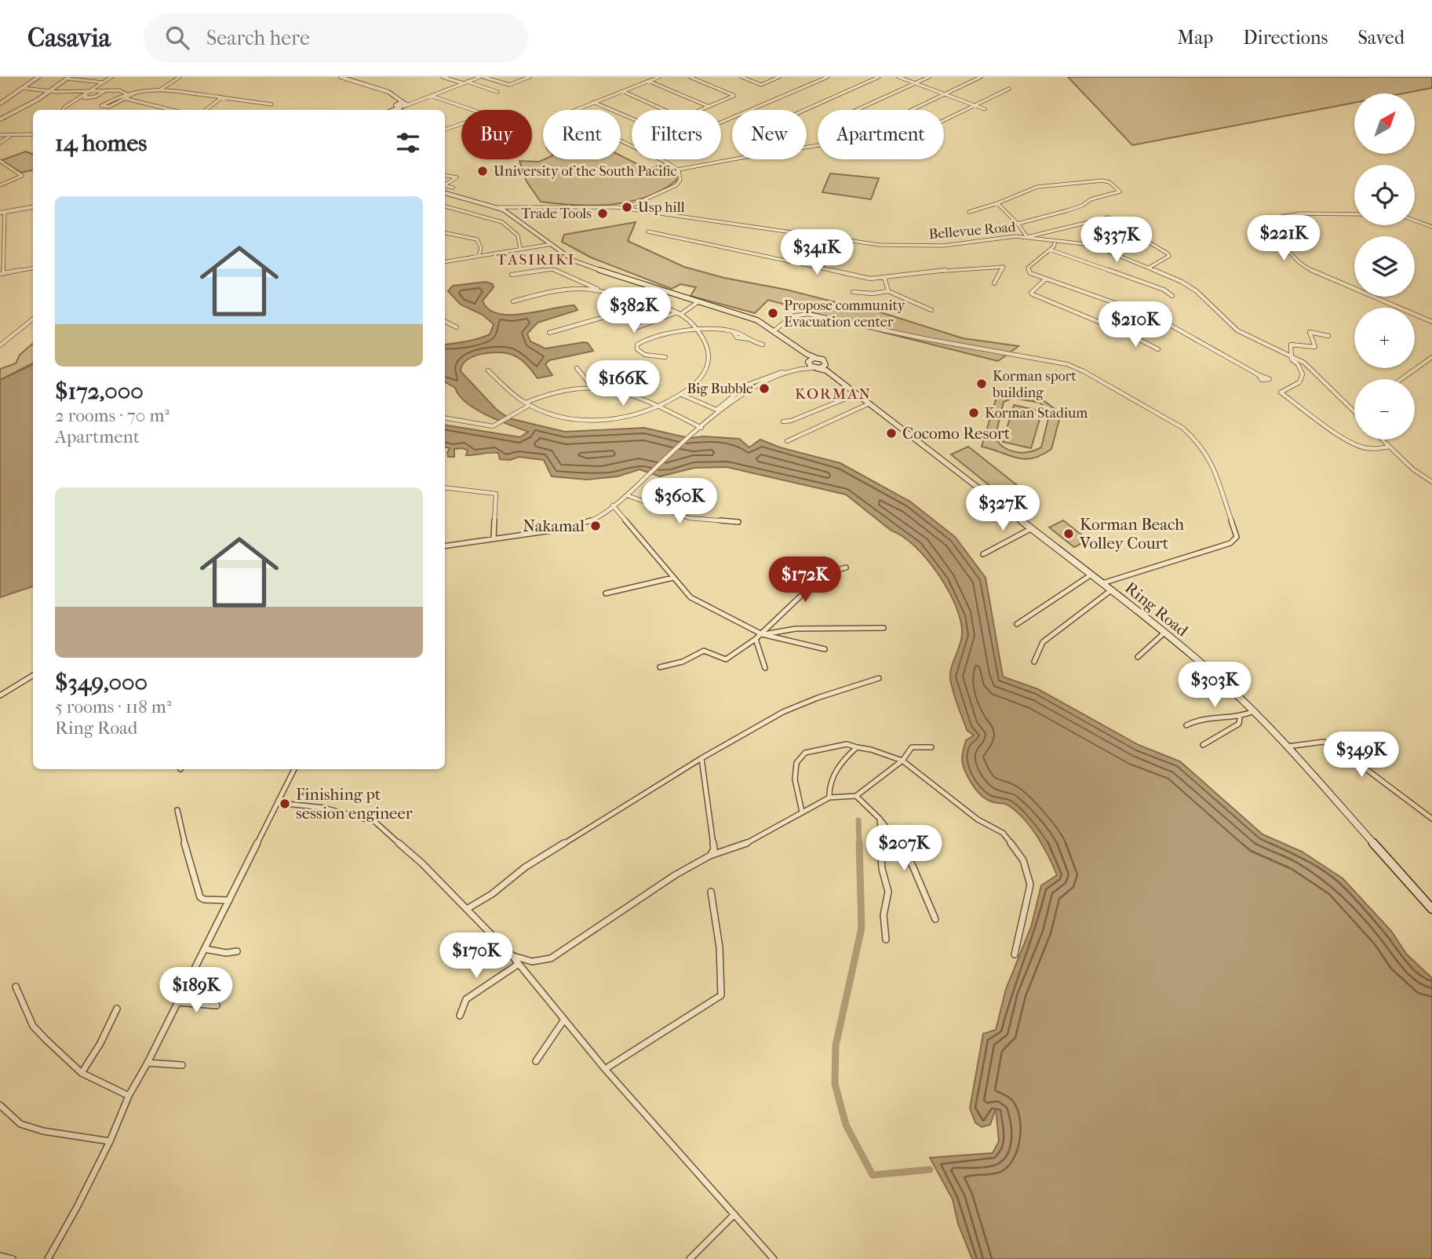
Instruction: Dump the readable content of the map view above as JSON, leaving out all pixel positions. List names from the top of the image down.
{
  "streets": {
    "main road": ["Ring Road"],
    "street": ["Bellevue Road"]
  },
  "districts": ["TASIRIKI", "KORMAN"],
  "places": [
    "University of the South Pacific",
    "Usp hill",
    "Trade Tools",
    "Propose community Evacuation center",
    "Korman sport building",
    "Big Bubble",
    "Korman Stadium",
    "Cocomo Resort",
    "Nakamal",
    "Korman Beach Volley Court",
    "Finishing pt session engineer"
  ],
  "north": "top right",
  "page": {
    "header": "Casavia",
    "search": "Search here",
    "nav": ["Map", "Directions", "Saved"],
    "map_buttons": ["+", "−"],
    "chip": [
      "Buy",
      "Rent",
      "Filters",
      "New",
      "Apartment"
    ],
    "heading": "14 homes",
    "list": [
      {
        "name": "$172,000",
        "note": "2 rooms · 70 m² · Apartment"
      },
      {
        "name": "$349,000",
        "note": "5 rooms · 118 m² · Ring Road"
      }
    ],
    "price": [
      "$221K",
      "$337K",
      "$341K",
      "$382K",
      "$210K",
      "$166K",
      "$360K",
      "$327K",
      "$172K",
      "$303K",
      "$349K",
      "$207K",
      "$170K",
      "$189K"
    ]
  }
}
